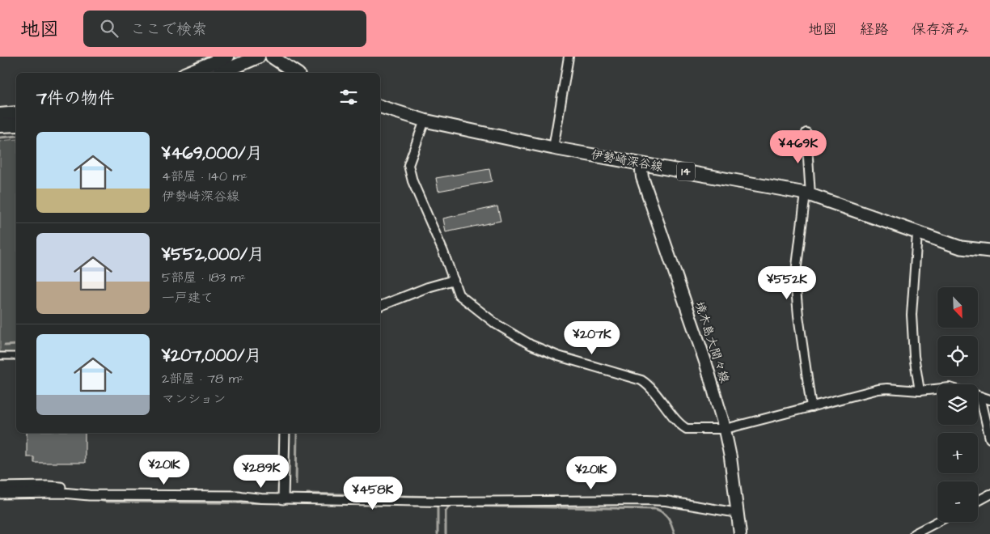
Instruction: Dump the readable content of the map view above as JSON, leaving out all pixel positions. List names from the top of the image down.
{
  "streets": {
    "main road": ["伊勢崎深谷線", "14", "境木島大間々線"]
  },
  "crossings": [
    ["伊勢崎深谷線", "境木島大間々線"]
  ],
  "north": "bottom right",
  "page": {
    "header": "地図",
    "search": "ここで検索",
    "nav": ["地図", "経路", "保存済み"],
    "heading": "7件の物件",
    "list": [
      {
        "name": "¥469,000/月",
        "note": "4部屋 · 140 m² · 伊勢崎深谷線"
      },
      {
        "name": "¥552,000/月",
        "note": "5部屋 · 183 m² · 一戸建て"
      },
      {
        "name": "¥207,000/月",
        "note": "2部屋 · 78 m² · マンション"
      }
    ],
    "price": [
      "¥469K",
      "¥552K",
      "¥207K",
      "¥201K",
      "¥289K",
      "¥201K",
      "¥458K"
    ],
    "map_buttons": ["+", "−"]
  }
}
